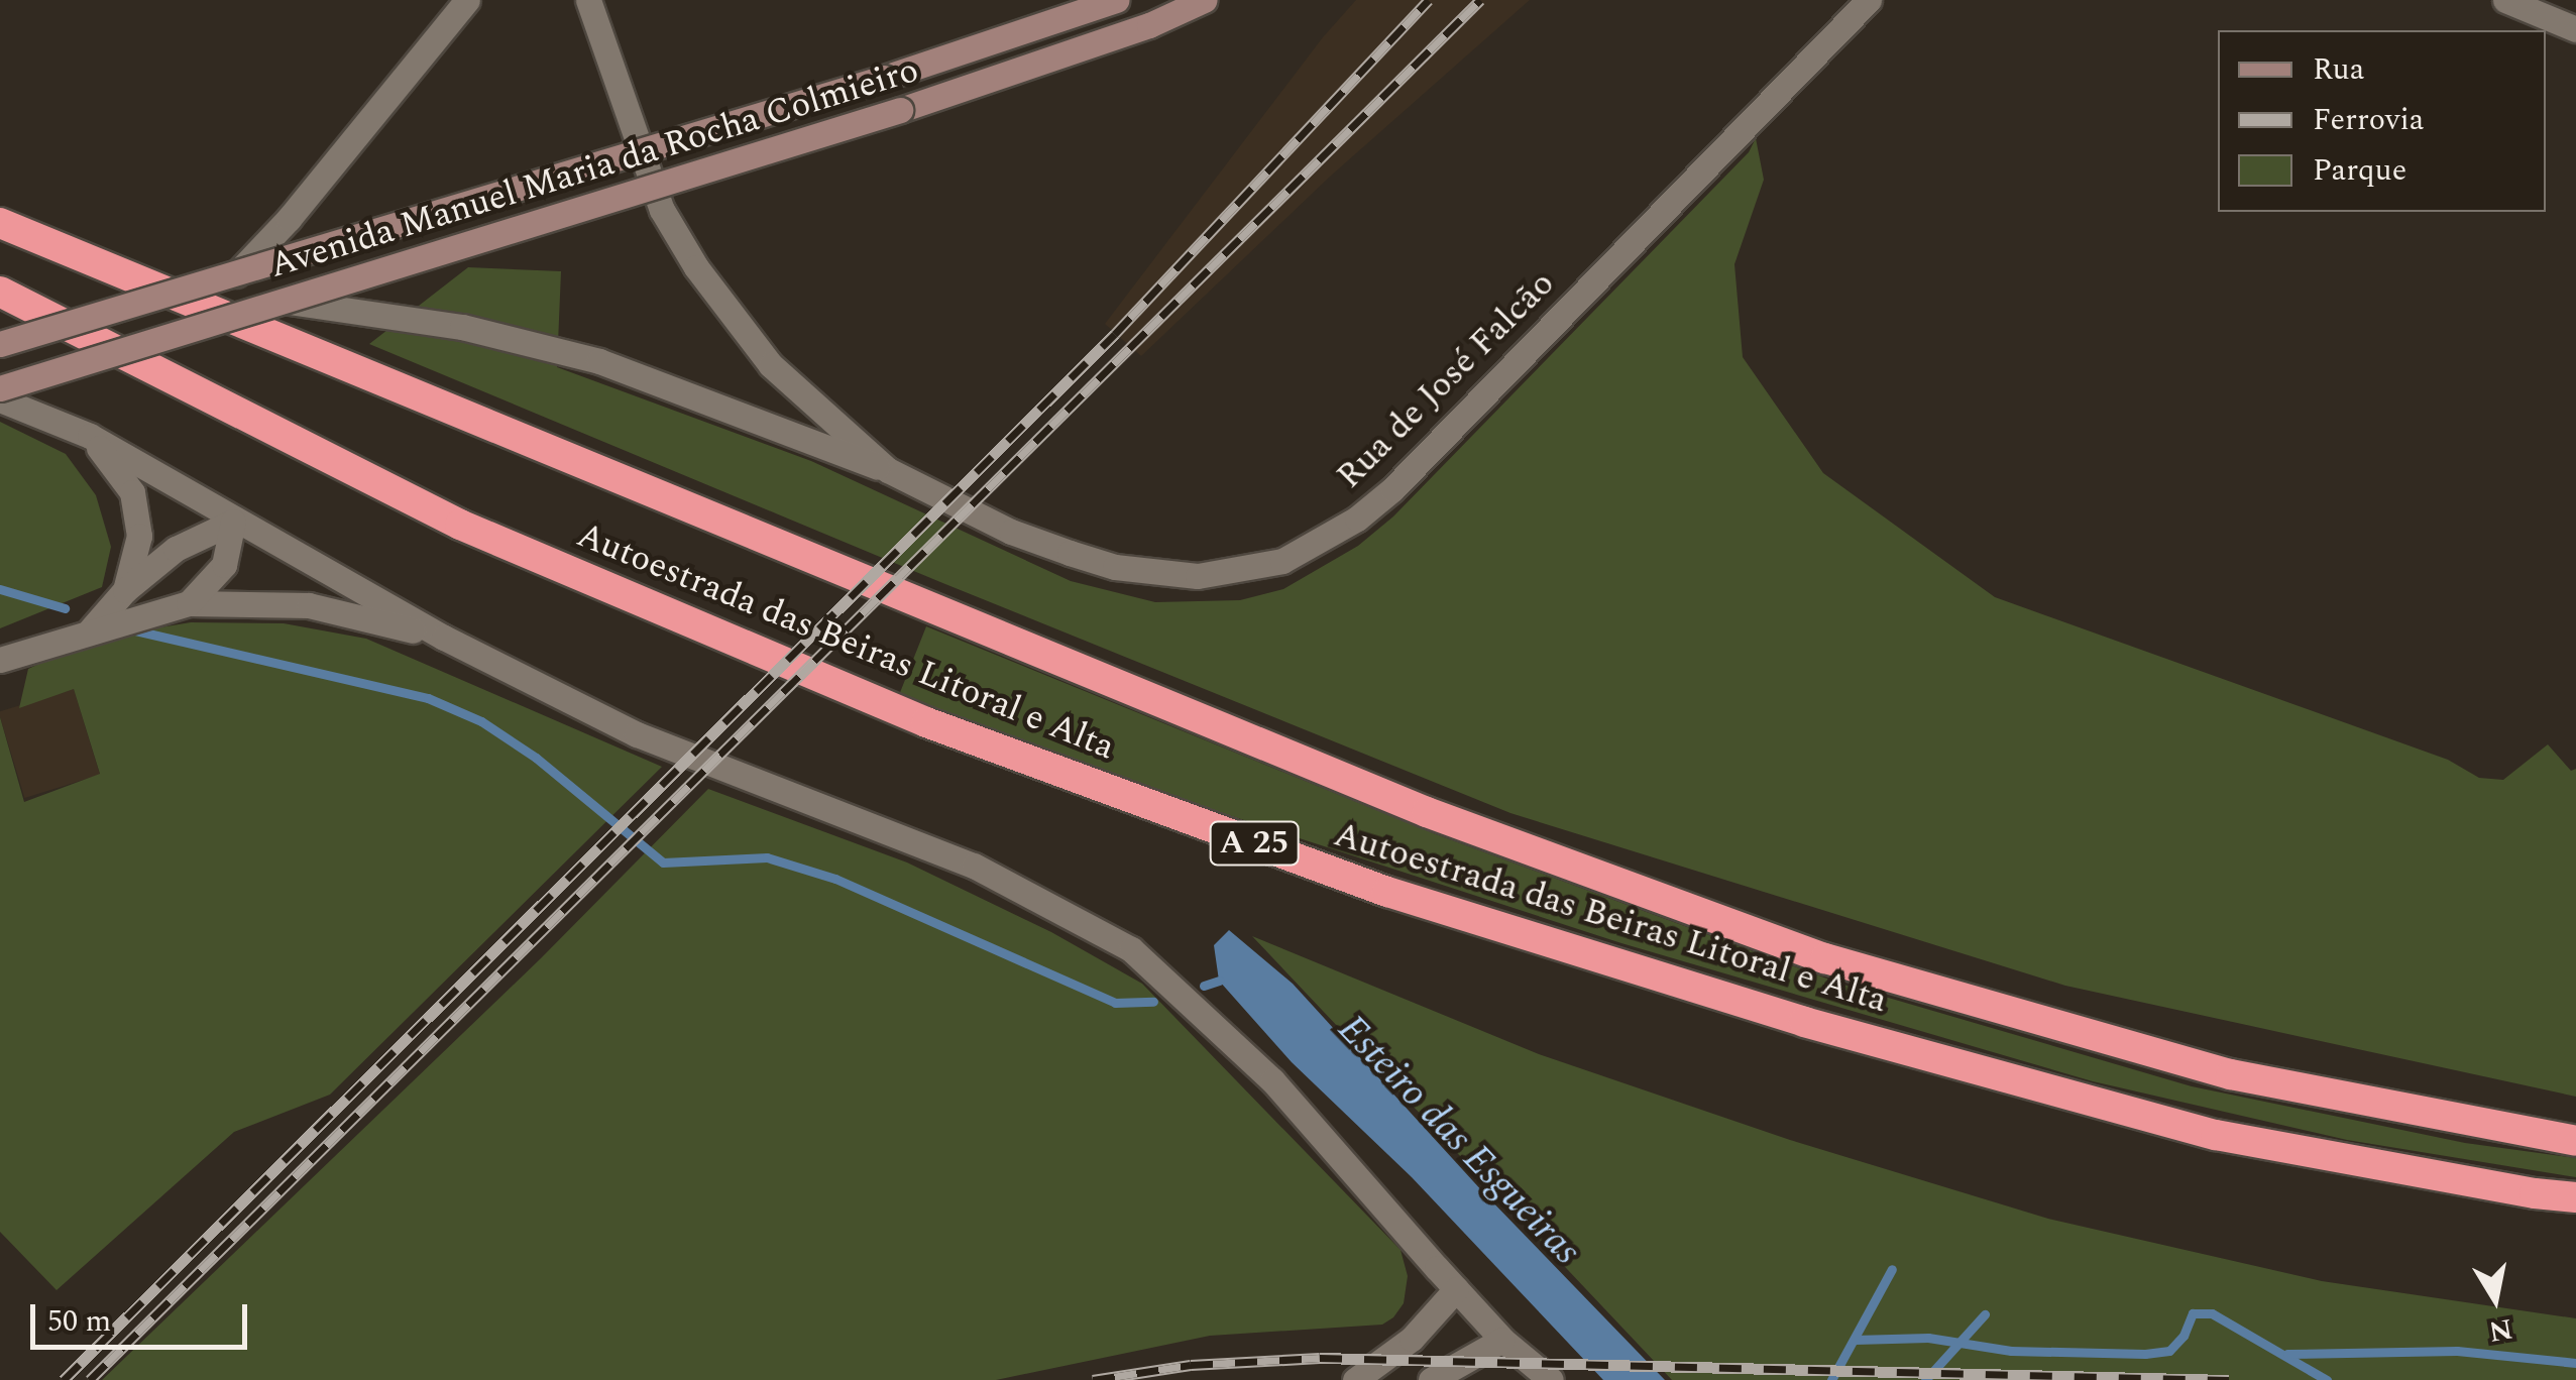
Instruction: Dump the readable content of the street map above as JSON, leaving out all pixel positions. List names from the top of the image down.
{
  "streets": {
    "highway": ["Autoestrada das Beiras Litoral e Alta", "A 25"],
    "main road": ["Avenida Manuel Maria da Rocha Colmieiro"],
    "street": ["Rua de José Falcão"]
  },
  "water": ["Esteiro das Esgueiras"],
  "legend": ["Rua", "Ferrovia", "Parque"],
  "scale_bar": "50 m",
  "north": "bottom"
}
